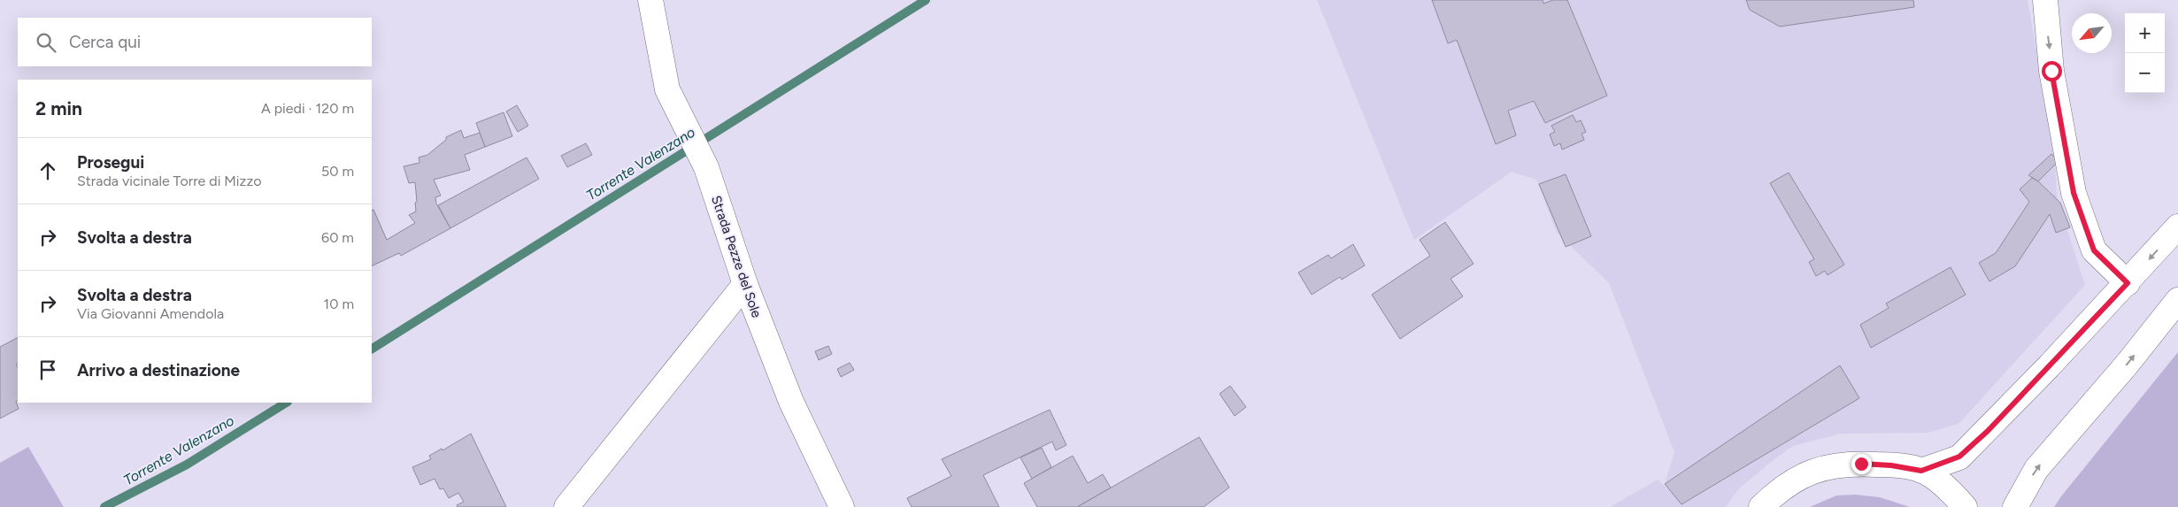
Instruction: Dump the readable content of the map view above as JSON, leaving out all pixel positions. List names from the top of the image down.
{
  "streets": {
    "street": ["Strada Pezze del Sole"]
  },
  "water": ["Torrente Valenzano"],
  "north": "bottom left",
  "page": {
    "map_buttons": ["+", "−"],
    "search": "Cerca qui",
    "heading": ["2 min", "A piedi · 120 m"],
    "list": [
      ["Prosegui", "Strada vicinale Torre di Mizzo", "50 m"],
      ["Svolta a destra", "60 m"],
      ["Svolta a destra", "Via Giovanni Amendola", "10 m"],
      "Arrivo a destinazione"
    ]
  }
}
